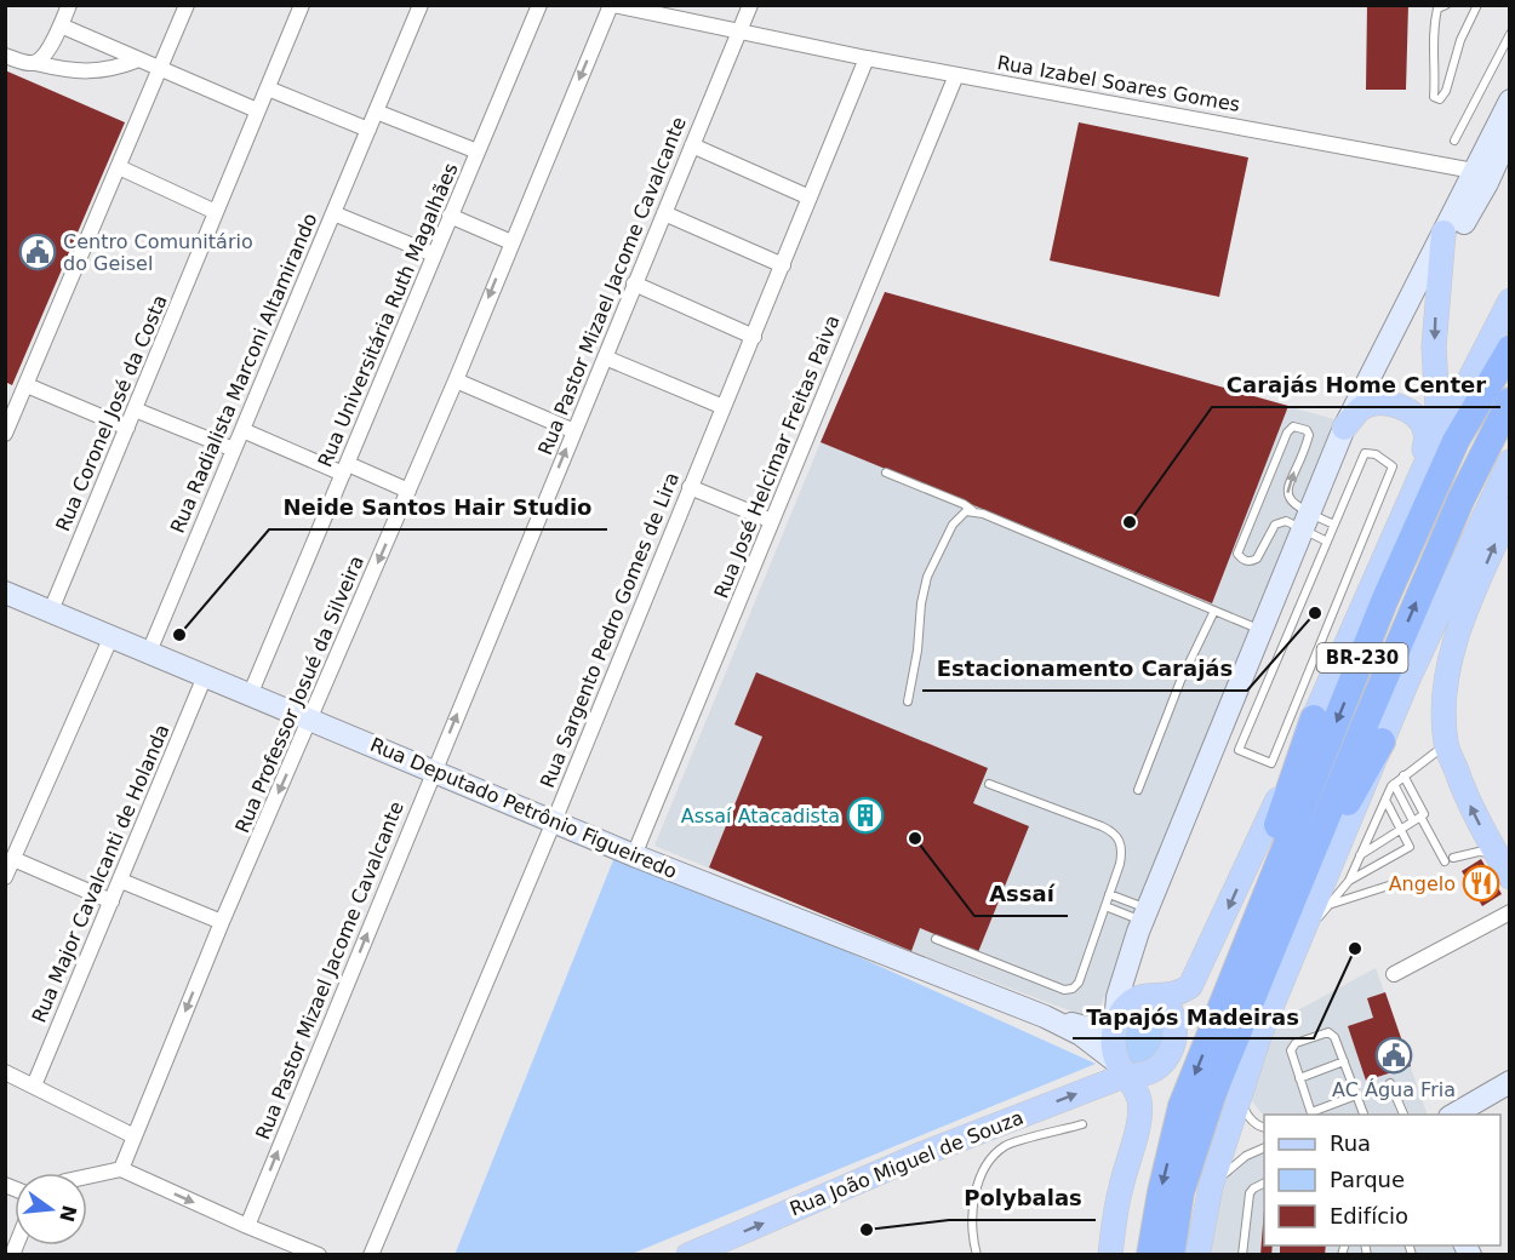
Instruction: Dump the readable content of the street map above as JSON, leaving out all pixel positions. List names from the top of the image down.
{
  "streets": {
    "highway": ["BR-230"],
    "main road": ["Rua João Miguel de Souza"],
    "street": [
      "Rua Izabel Soares Gomes",
      "Rua Pastor Mizael Jacome Cavalcante",
      "Rua Universitária Ruth Magalhães",
      "Rua Radialista Marconi Altamirando",
      "Rua Coronel José da Costa",
      "Rua José Helcimar Freitas Paiva",
      "Rua Sargento Pedro Gomes de Lira",
      "Rua Professor Josué da Silveira",
      "Rua Deputado Petrônio Figueiredo",
      "Rua Major Cavalcanti de Holanda"
    ]
  },
  "crossings": [
    ["Rua Izabel Soares Gomes", "Rua Pastor Mizael Jacome Cavalcante"],
    ["Rua Izabel Soares Gomes", "Rua José Helcimar Freitas Paiva"],
    ["Rua Izabel Soares Gomes", "Rua Sargento Pedro Gomes de Lira"],
    ["Rua Izabel Soares Gomes", "Rua Professor Josué da Silveira"],
    ["Rua Pastor Mizael Jacome Cavalcante", "Rua Deputado Petrônio Figueiredo"],
    ["Rua Universitária Ruth Magalhães", "Rua Deputado Petrônio Figueiredo"],
    ["Rua Radialista Marconi Altamirando", "Rua Deputado Petrônio Figueiredo"],
    ["Rua Coronel José da Costa", "Rua Deputado Petrônio Figueiredo"],
    ["Rua José Helcimar Freitas Paiva", "Rua Deputado Petrônio Figueiredo"],
    ["Rua Sargento Pedro Gomes de Lira", "Rua Deputado Petrônio Figueiredo"],
    ["Rua Professor Josué da Silveira", "Rua Deputado Petrônio Figueiredo"],
    ["Rua Deputado Petrônio Figueiredo", "Rua Major Cavalcanti de Holanda"],
    ["Rua Deputado Petrônio Figueiredo", "Rua João Miguel de Souza"]
  ],
  "one_way": ["Rua Pastor Mizael Jacome Cavalcante", "Rua Professor Josué da Silveira", "Rua João Miguel de Souza"],
  "places": {
    "public building": ["Centro Comunitário do Geisel", "AC Água Fria"],
    "other": [
      "Carajás Home Center",
      "Estacionamento Carajás",
      "Neide Santos Hair Studio",
      "Assaí",
      "Tapajós Madeiras",
      "Polybalas"
    ],
    "building": ["Assaí Atacadista"],
    "restaurant": ["Angelo"]
  },
  "legend": ["Rua", "Parque", "Edifício"],
  "north": "right"
}
